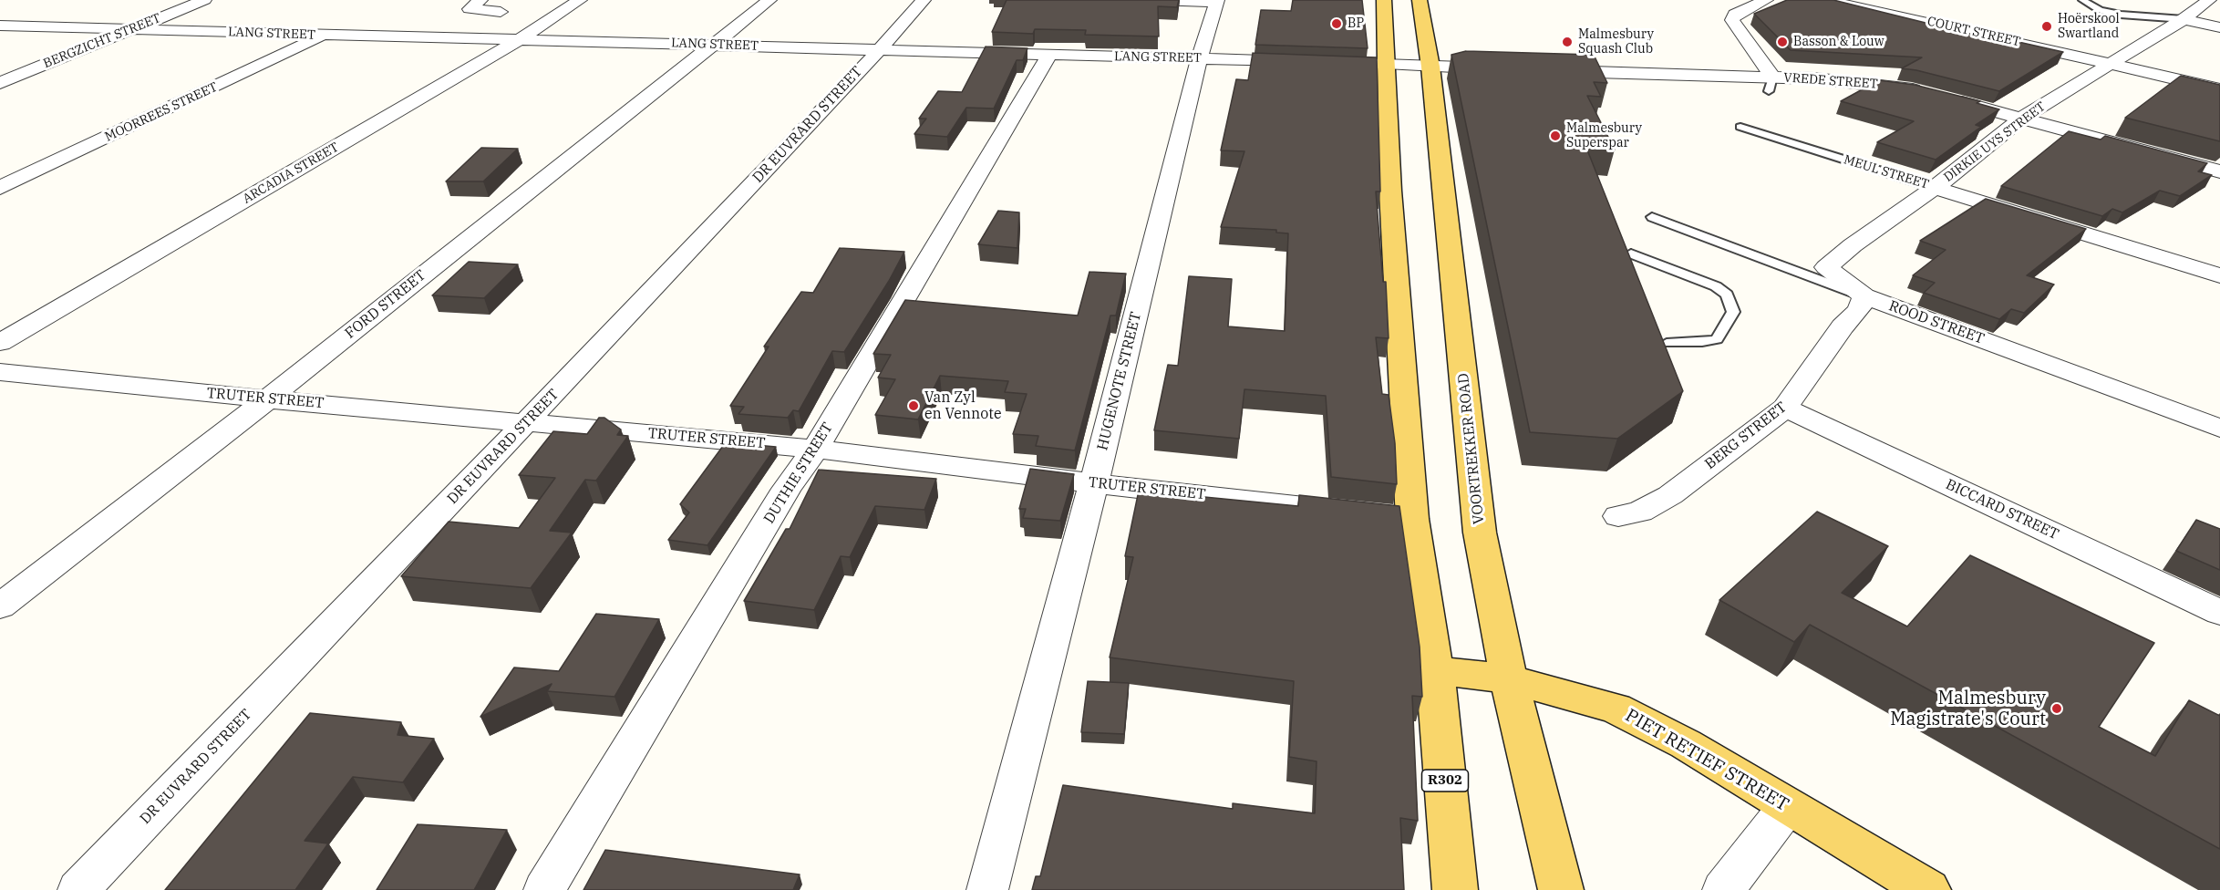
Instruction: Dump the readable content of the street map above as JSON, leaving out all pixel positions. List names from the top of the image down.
{
  "streets": {
    "main road": ["VOORTREKKER ROAD", "PIET RETIEF STREET", "R302"],
    "street": [
      "COURT STREET",
      "LANG STREET",
      "BERGZICHT STREET",
      "VREDE STREET",
      "MOORREES STREET",
      "DR EUVRARD STREET",
      "DIRKIE UYS STREET",
      "MEUL STREET",
      "ARCADIA STREET",
      "FORD STREET",
      "ROOD STREET",
      "HUGENOTE STREET",
      "TRUTER STREET",
      "BERG STREET",
      "DUTHIE STREET",
      "BICCARD STREET"
    ]
  },
  "crossings": [
    ["COURT STREET", "DIRKIE UYS STREET"],
    ["LANG STREET", "BERGZICHT STREET"],
    ["LANG STREET", "MOORREES STREET"],
    ["LANG STREET", "DR EUVRARD STREET"],
    ["LANG STREET", "ARCADIA STREET"],
    ["LANG STREET", "FORD STREET"],
    ["LANG STREET", "HUGENOTE STREET"],
    ["LANG STREET", "DUTHIE STREET"],
    ["VREDE STREET", "DIRKIE UYS STREET"],
    ["DR EUVRARD STREET", "TRUTER STREET"],
    ["DIRKIE UYS STREET", "MEUL STREET"],
    ["DIRKIE UYS STREET", "ROOD STREET"],
    ["DIRKIE UYS STREET", "BERG STREET"],
    ["FORD STREET", "TRUTER STREET"],
    ["ROOD STREET", "BERG STREET"],
    ["HUGENOTE STREET", "TRUTER STREET"],
    ["TRUTER STREET", "DUTHIE STREET"],
    ["BERG STREET", "BICCARD STREET"],
    ["VOORTREKKER ROAD", "PIET RETIEF STREET"],
    ["PIET RETIEF STREET", "R302"]
  ],
  "places": [
    "BP",
    "Hoërskool Swartland",
    "Malmesbury Squash Club",
    "Basson & Louw",
    "Malmesbury Superspar",
    "Van Zyl en Vennote",
    "Malmesbury Magistrate's Court"
  ]
}
